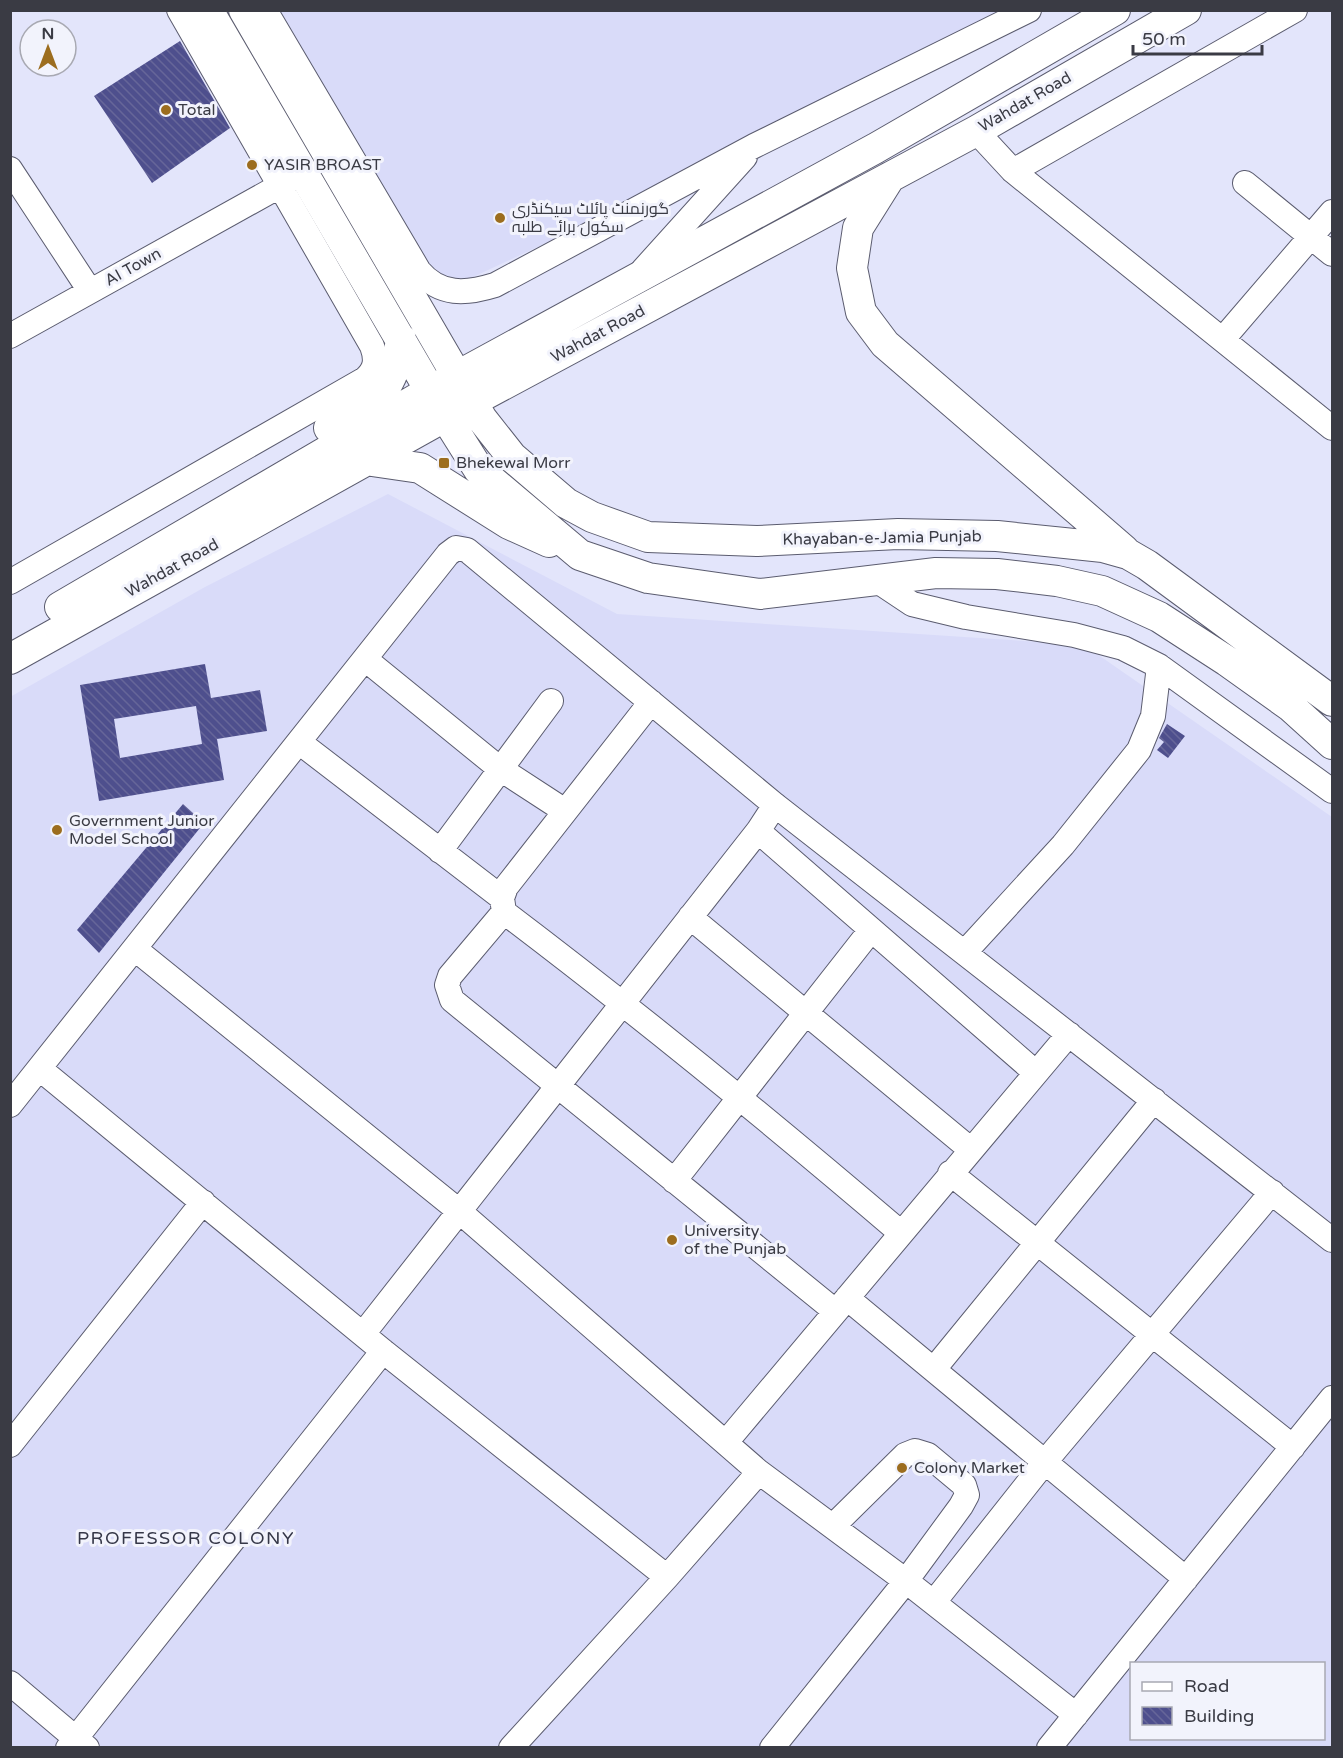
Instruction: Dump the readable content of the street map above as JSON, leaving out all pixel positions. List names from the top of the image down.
{
  "streets": {
    "main road": ["Wahdat Road", "Khayaban-e-Jamia Punjab"],
    "street": ["AI Town"]
  },
  "crossings": [
    ["Wahdat Road", "Khayaban-e-Jamia Punjab"]
  ],
  "districts": ["PROFESSOR COLONY"],
  "places": {
    "other": [
      "Total",
      "YASIR BROAST",
      "گورنمنٹ پائلٹ سیکنڈری سکول برائے طلبہ",
      "Government Junior Model School",
      "University of the Punjab",
      "Colony Market"
    ],
    "transit": ["Bhekewal Morr"]
  },
  "legend": ["Road", "Building"],
  "scale_bar": "50 m",
  "north": "top"
}
